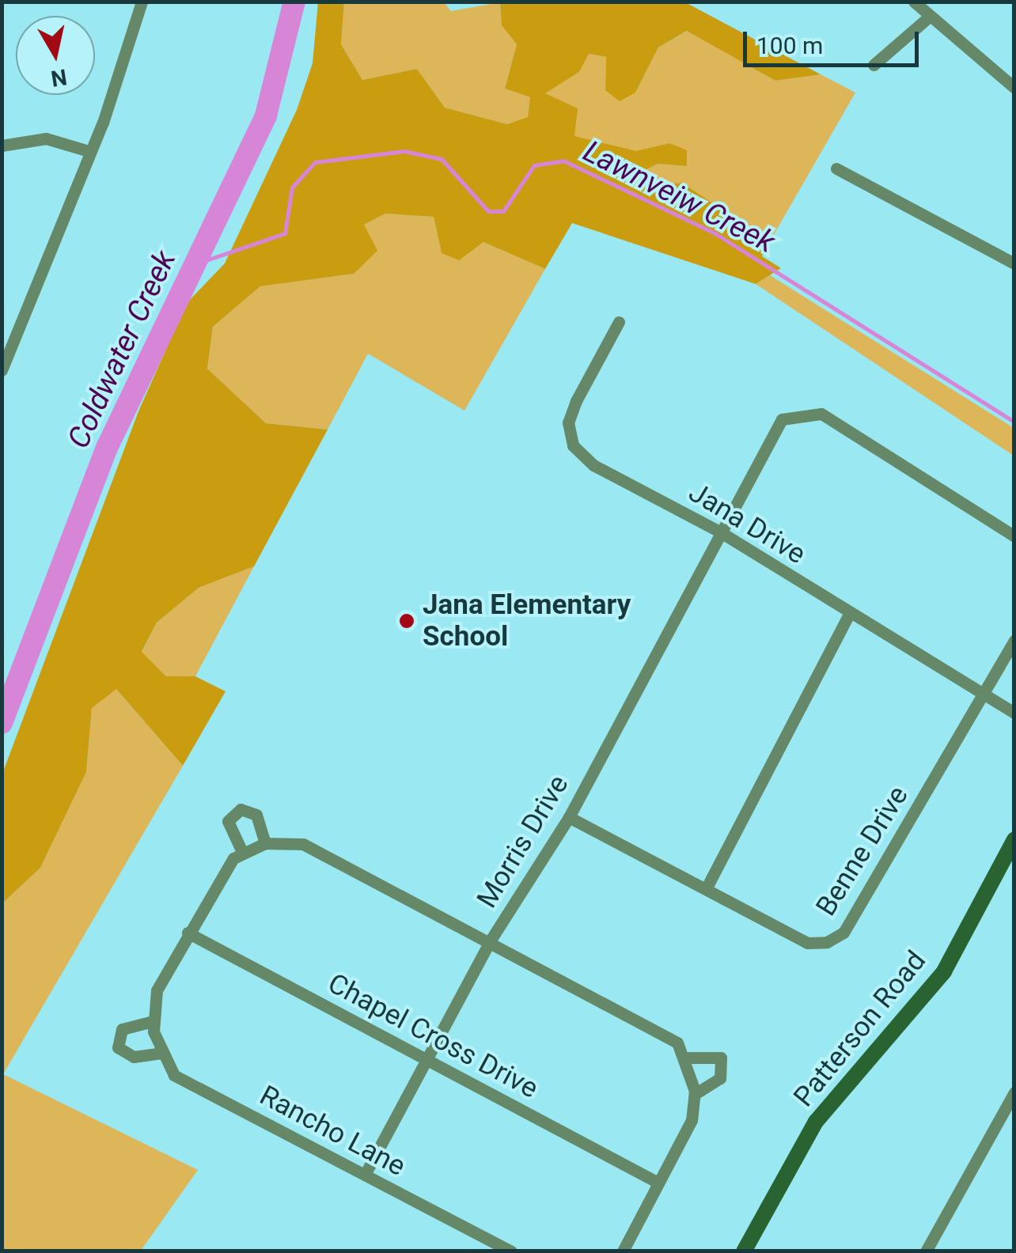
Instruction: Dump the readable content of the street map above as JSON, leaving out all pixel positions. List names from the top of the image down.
{
  "streets": {
    "main road": ["Patterson Road"],
    "street": [
      "Jana Drive",
      "Morris Drive",
      "Benne Drive",
      "Chapel Cross Drive",
      "Rancho Lane"
    ]
  },
  "crossings": [
    ["Jana Drive", "Morris Drive"],
    ["Jana Drive", "Benne Drive"],
    ["Morris Drive", "Benne Drive"],
    ["Morris Drive", "Chapel Cross Drive"],
    ["Morris Drive", "Rancho Lane"]
  ],
  "water": ["Lawnveiw Creek", "Coldwater Creek"],
  "places": ["Jana Elementary School"],
  "scale_bar": "100 m",
  "north": "bottom"
}
